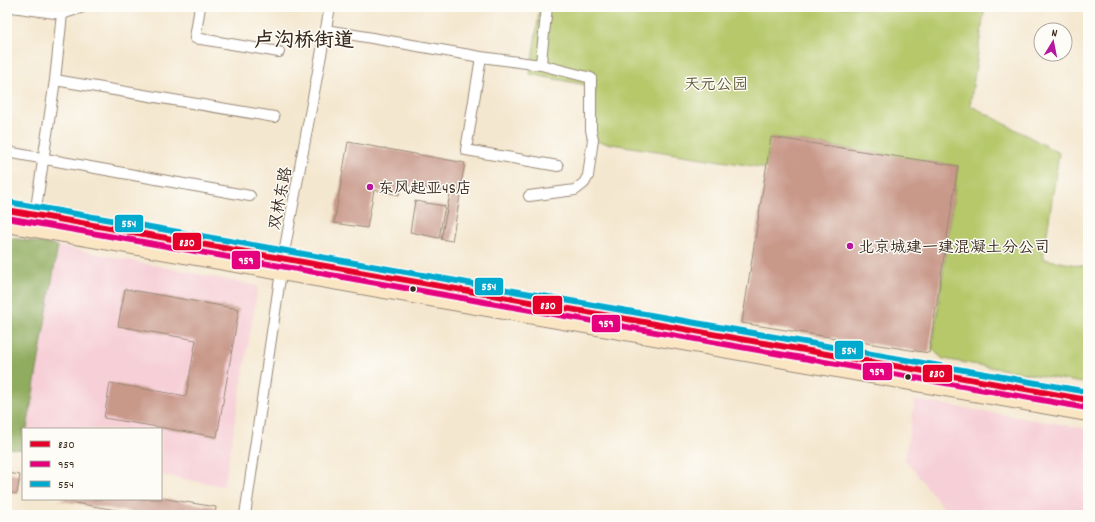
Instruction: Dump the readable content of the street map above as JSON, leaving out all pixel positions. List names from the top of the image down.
{
  "streets": {
    "street": ["双林东路"]
  },
  "districts": ["卢沟桥街道"],
  "parks": ["天元公园"],
  "places": ["东风起亚4S店", "北京城建一建混凝土分公司"],
  "lines": ["transit line 554", "transit line 830", "transit line 959"],
  "legend": ["830", "959", "554"],
  "north": "top"
}
